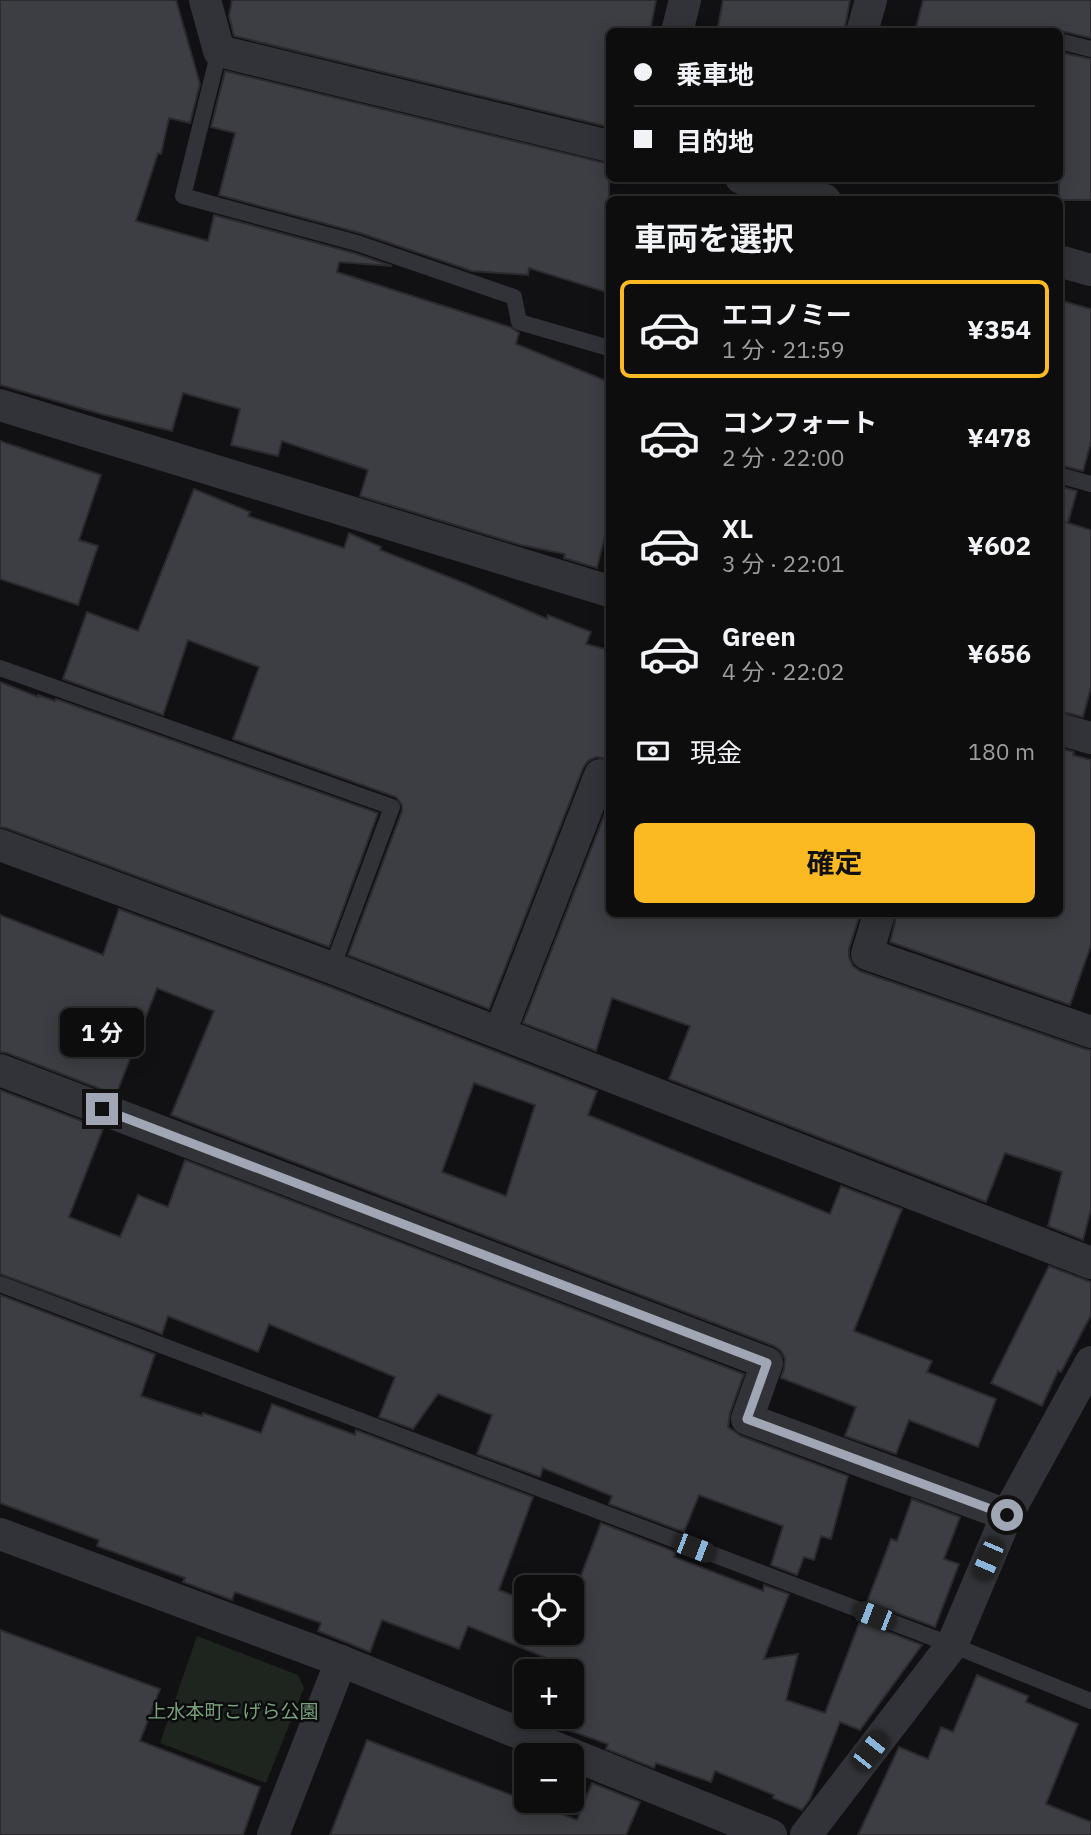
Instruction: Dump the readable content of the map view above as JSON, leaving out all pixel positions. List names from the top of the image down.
{
  "parks": ["上水本町こげら公園"],
  "page": {
    "banner": ["乗車地", "目的地"],
    "heading": "車両を選択",
    "list": [
      {
        "name": "エコノミー",
        "note": "1 分 · 21:59",
        "value": "¥354"
      },
      {
        "name": "コンフォート",
        "note": "2 分 · 22:00",
        "value": "¥478"
      },
      {
        "name": "XL",
        "note": "3 分 · 22:01",
        "value": "¥602"
      },
      {
        "name": "Green",
        "note": "4 分 · 22:02",
        "value": "¥656"
      }
    ],
    "pay": ["現金", "180 m"],
    "buttons": "確定",
    "bubble": "1 分",
    "map_buttons": ["+", "−"]
  }
}
